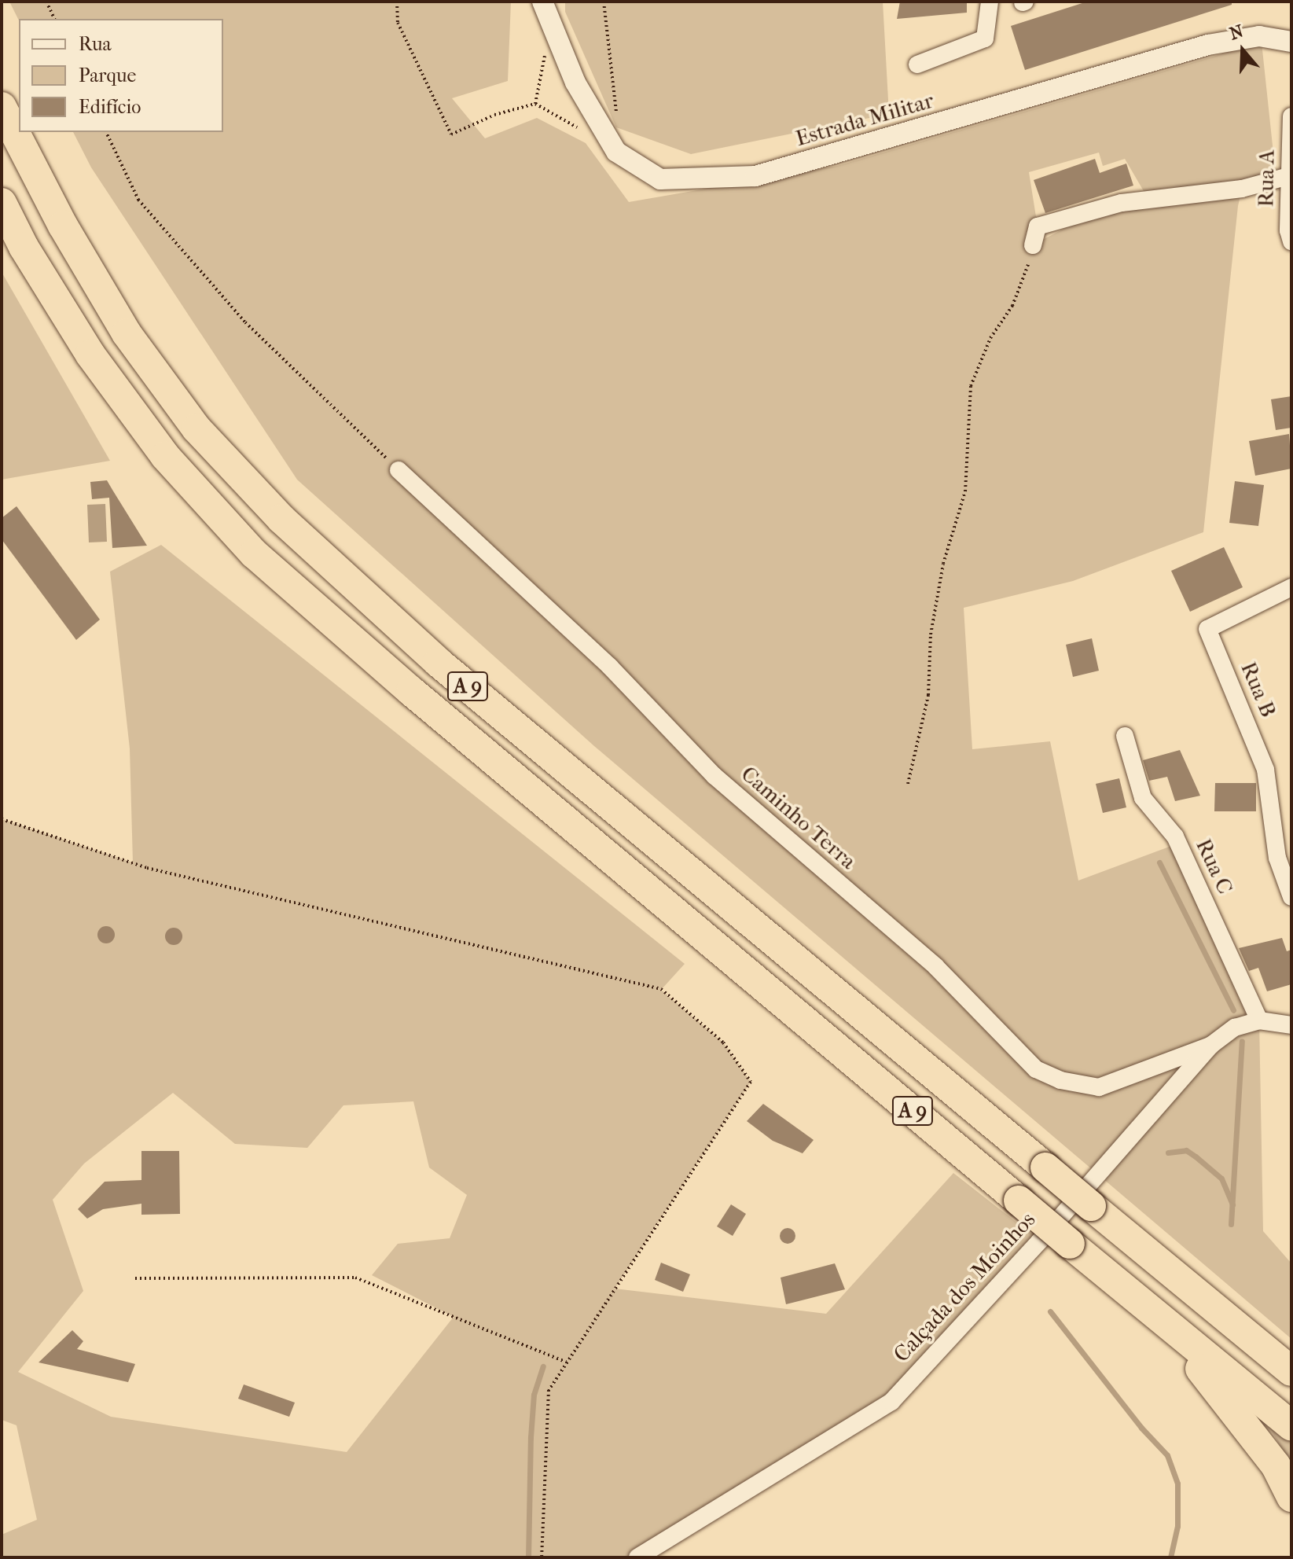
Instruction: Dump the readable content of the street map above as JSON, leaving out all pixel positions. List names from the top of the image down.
{
  "streets": {
    "highway": ["A 9"],
    "street": [
      "Estrada Militar",
      "Rua A",
      "Rua B",
      "Caminho Terra",
      "Rua C",
      "Calçada dos Moinhos"
    ]
  },
  "crossings": [
    ["Caminho Terra", "Calçada dos Moinhos"],
    ["Rua C", "Calçada dos Moinhos"]
  ],
  "legend": ["Rua", "Parque", "Edifício"],
  "north": "top"
}
